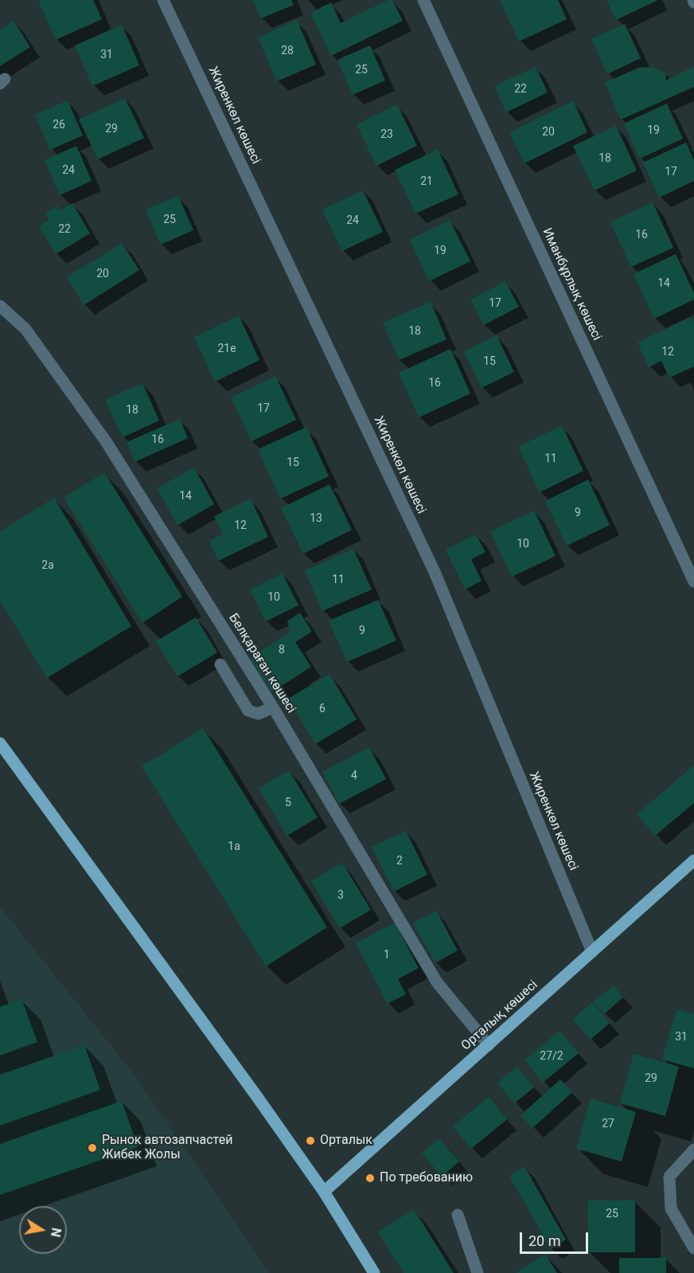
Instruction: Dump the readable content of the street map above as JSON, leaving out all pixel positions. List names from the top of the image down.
{
  "streets": {
    "main road": ["Орталық көшесі"],
    "street": ["Жиренкөл көшесі", "Иманбұрлық көшесі", "Белқараған көшесі"]
  },
  "crossings": [
    ["Жиренкөл көшесі", "Орталық көшесі"],
    ["Белқараған көшесі", "Орталық көшесі"]
  ],
  "places": ["Орталык", "Рынок автозапчастей Жибек Жолы", "По требованию"],
  "house_numbers": [
    "28",
    "31",
    "25",
    "22",
    "26",
    "29",
    "19",
    "20",
    "23",
    "18",
    "24",
    "17",
    "21",
    "25",
    "24",
    "22",
    "16",
    "19",
    "20",
    "14",
    "17",
    "18",
    "21е",
    "12",
    "15",
    "16",
    "17",
    "18",
    "16",
    "11",
    "15",
    "14",
    "9",
    "13",
    "12",
    "10",
    "2а",
    "11",
    "10",
    "9",
    "8",
    "6",
    "4",
    "5",
    "1а",
    "2",
    "3",
    "1",
    "31",
    "27/2",
    "29",
    "27",
    "25"
  ],
  "scale_bar": "20 m",
  "north": "right"
}
